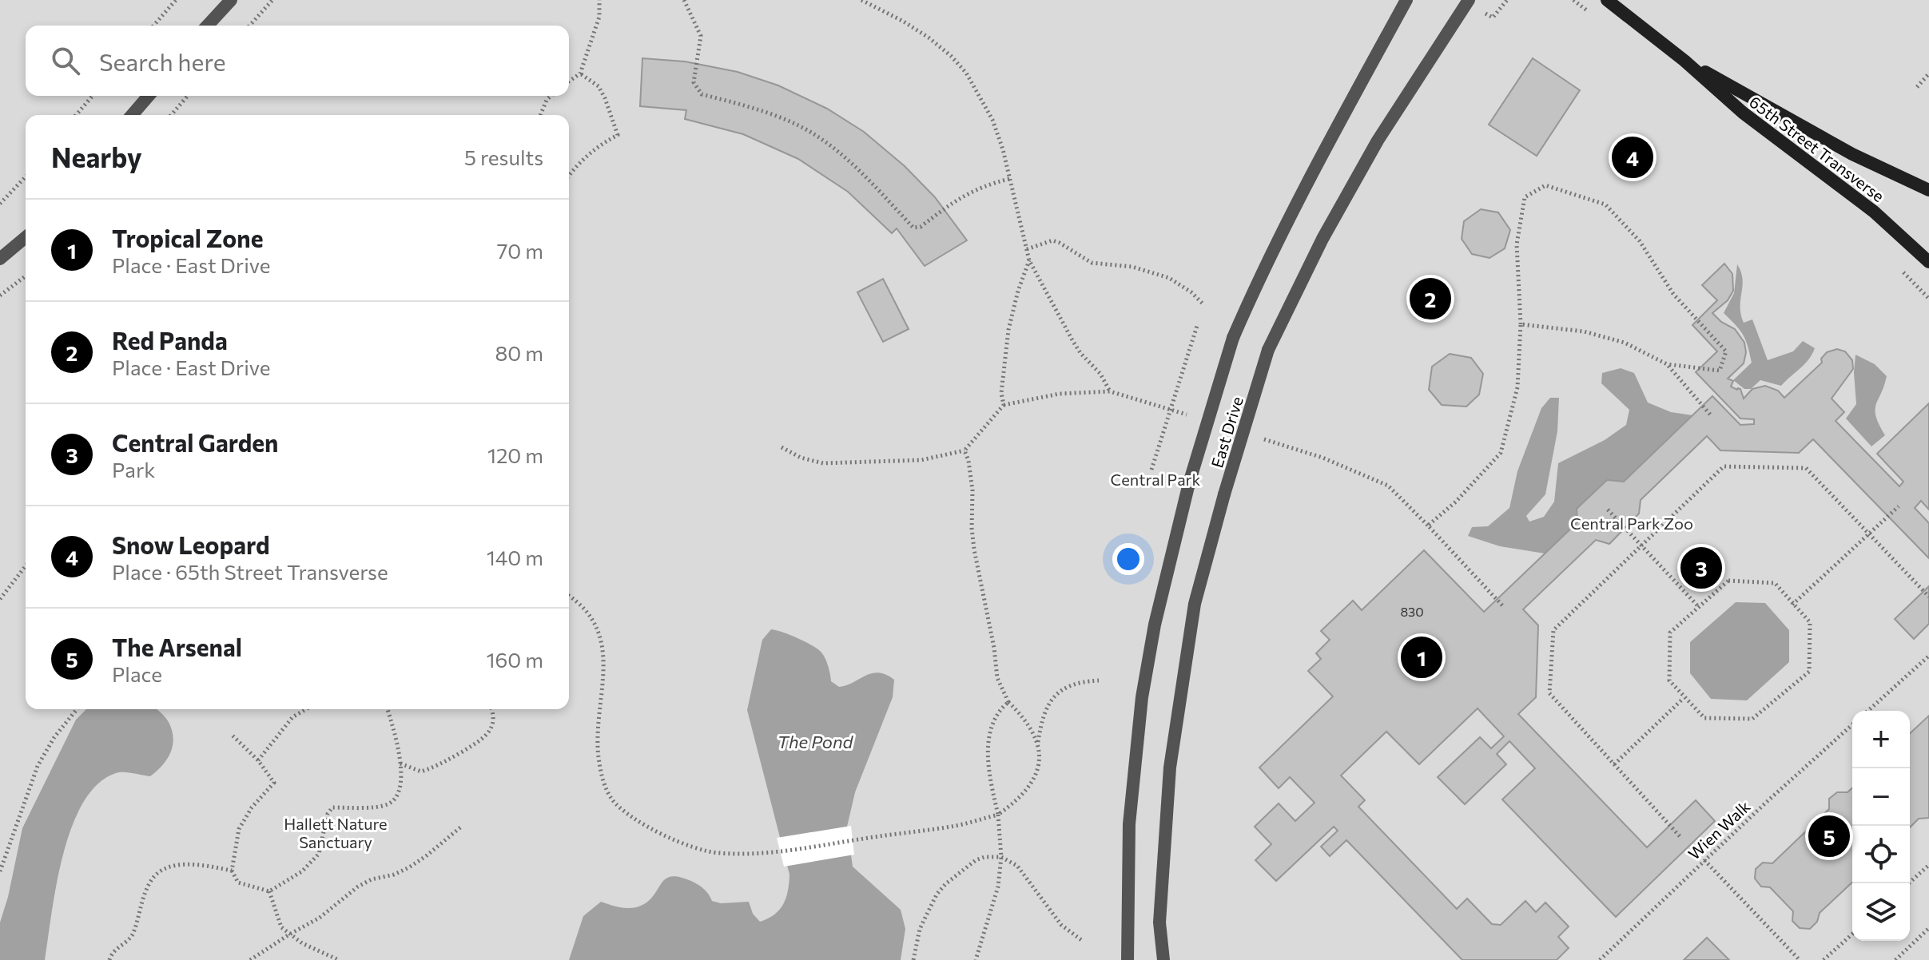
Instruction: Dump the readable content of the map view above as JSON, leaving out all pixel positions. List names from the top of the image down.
{
  "streets": {
    "main road": ["65th Street Transverse"],
    "street": ["East Drive"],
    "path": ["Wien Walk"]
  },
  "water": ["The Pond"],
  "parks": ["Central Park", "Central Park Zoo", "Hallett Nature Sanctuary"],
  "house_numbers": ["830"],
  "page": {
    "search": "Search here",
    "heading": ["Nearby", "5 results"],
    "pins": [
      "4",
      "2",
      "3",
      "1",
      "5"
    ],
    "list": [
      {
        "mark": "1",
        "name": "Tropical Zone",
        "note": "Place · East Drive",
        "value": "70 m"
      },
      {
        "mark": "2",
        "name": "Red Panda",
        "note": "Place · East Drive",
        "value": "80 m"
      },
      {
        "mark": "3",
        "name": "Central Garden",
        "note": "Park",
        "value": "120 m"
      },
      {
        "mark": "4",
        "name": "Snow Leopard",
        "note": "Place · 65th Street Transverse",
        "value": "140 m"
      },
      {
        "mark": "5",
        "name": "The Arsenal",
        "note": "Place",
        "value": "160 m"
      }
    ],
    "map_buttons": ["+", "−"]
  }
}
